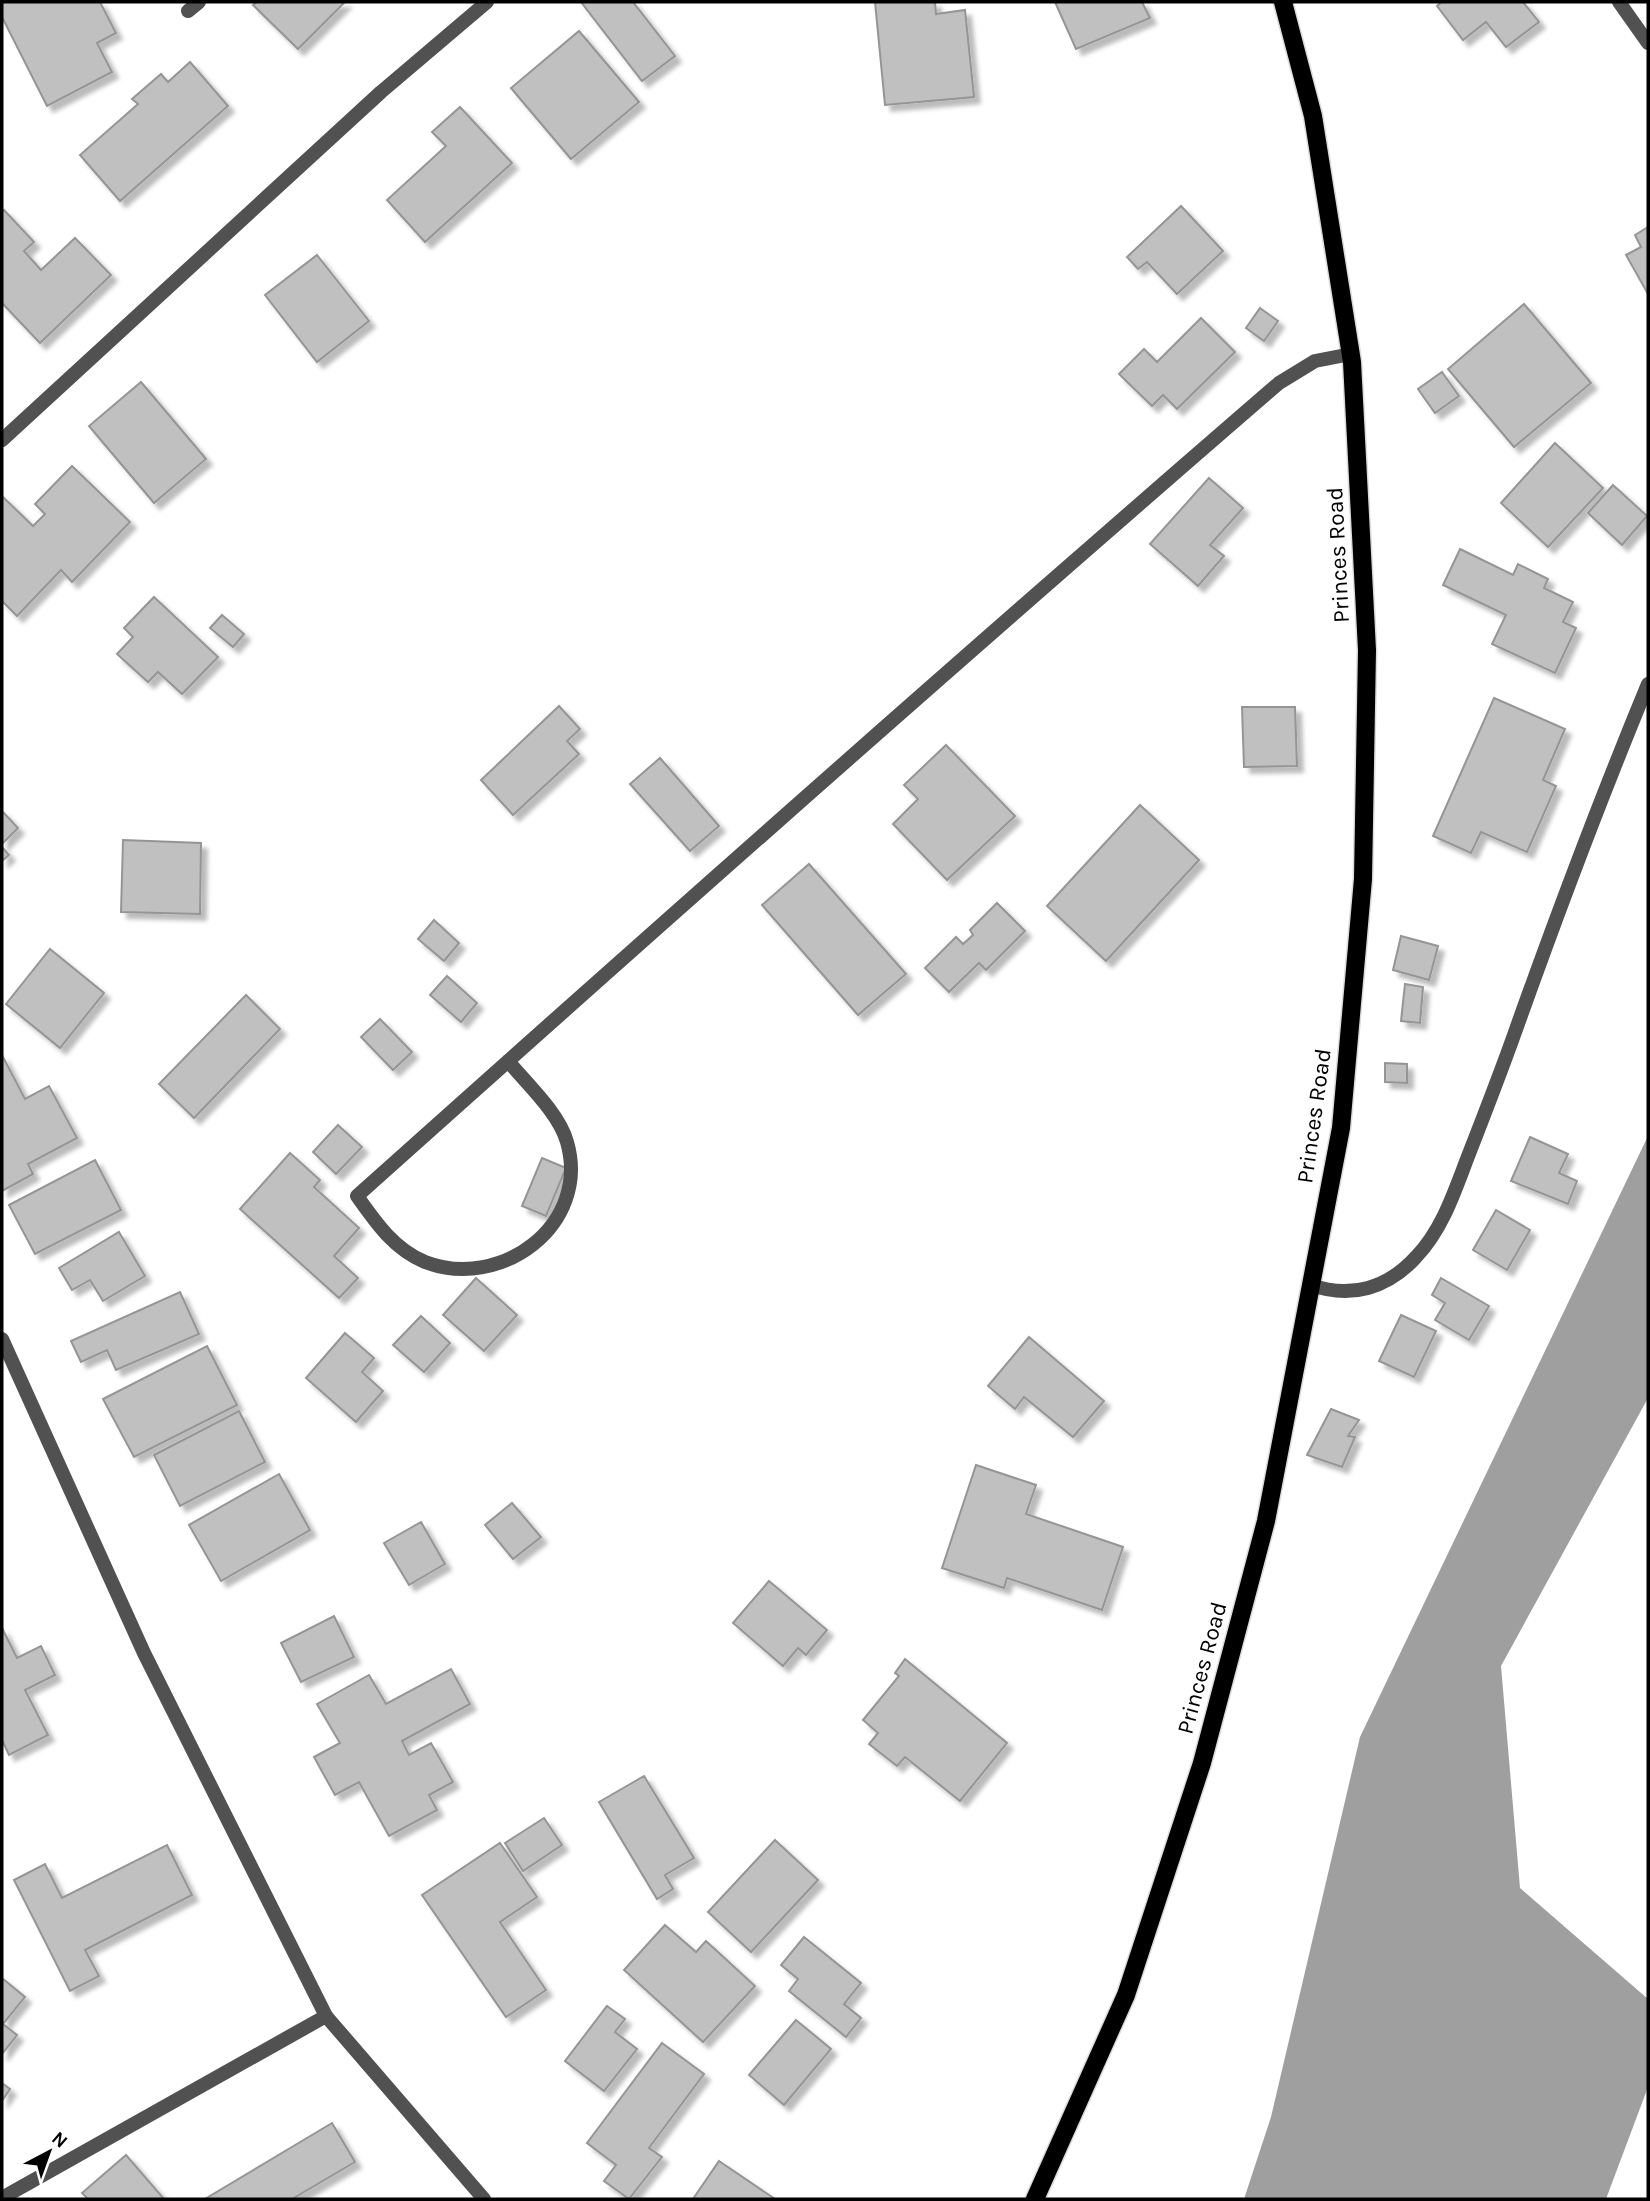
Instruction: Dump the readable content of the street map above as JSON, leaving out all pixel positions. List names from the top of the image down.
{
  "streets": {
    "main road": ["Princes Road"]
  },
  "north": "top right"
}
